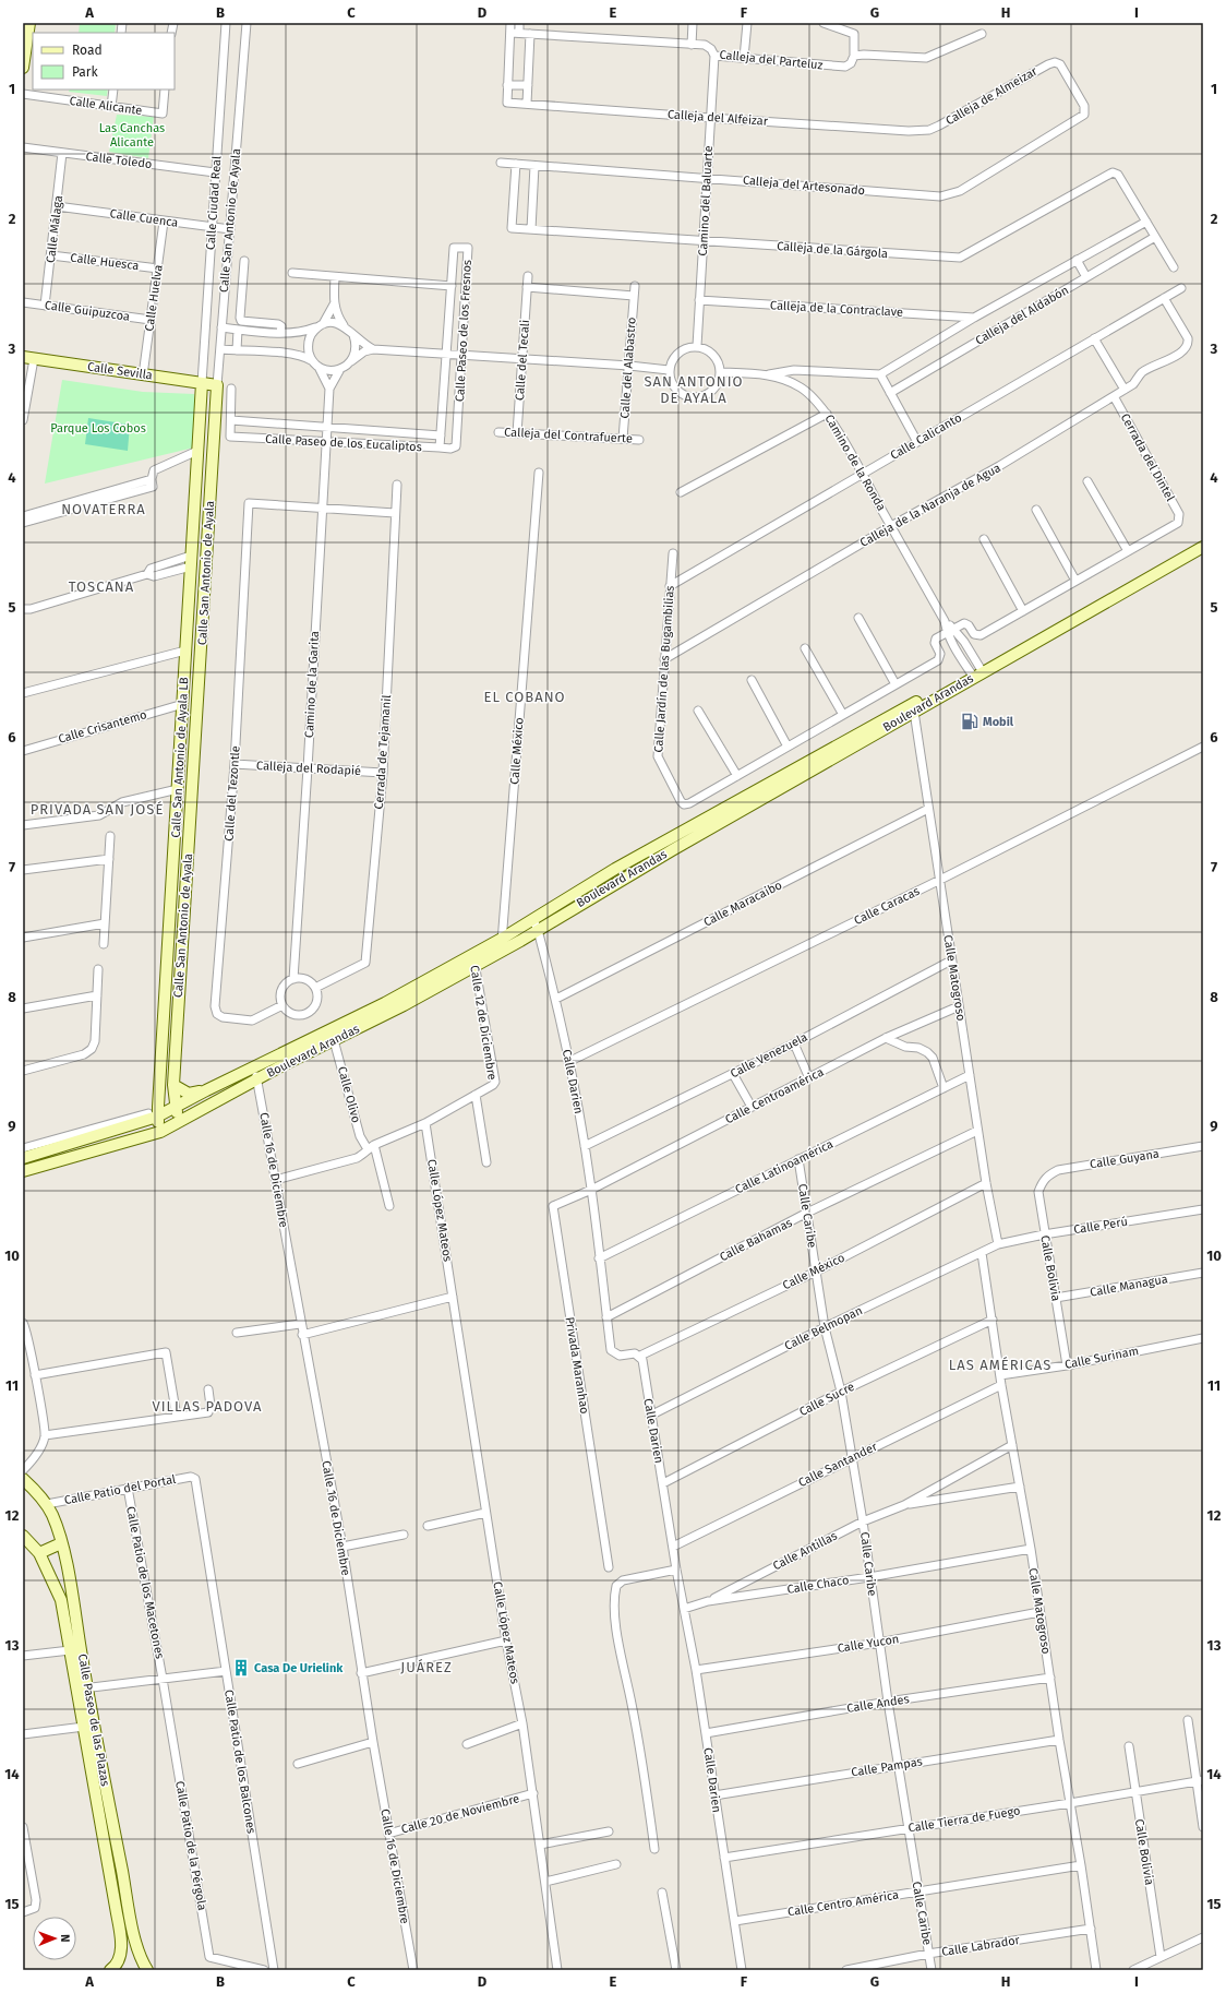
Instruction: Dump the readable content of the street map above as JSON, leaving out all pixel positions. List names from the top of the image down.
{
  "streets": {
    "street": [
      "Calleja del Parteluz",
      "Calleja de Almeizar",
      "Calle Alicante",
      "Calleja del Alfeizar",
      "Calle Toledo",
      "Calleja del Artesonado",
      "Camino del Baluarte",
      "Calle Ciudad Real",
      "Calle Cuenca",
      "Calle San Antonio de Ayala",
      "Calle Málaga",
      "Calleja de la Gárgola",
      "Calle Huesca",
      "Calle Huelva",
      "Calleja de la Contraclave",
      "Calle Guipuzcoa",
      "Calleja del Aldabón",
      "Calle Paseo de los Fresnos",
      "Calle del Tecali",
      "Calle del Alabastro",
      "Calle Sevilla",
      "Calleja del Contrafuerte",
      "Calle Calicanto",
      "Calle Paseo de los Eucaliptos",
      "Cerrada del Dintel",
      "Camino de la Ronda",
      "Calleja de la Naranja de Agua",
      "Calle Jardín de las Bugambilias",
      "Camino de la Garita",
      "Boulevard Arandas",
      "Calle Crisantemo",
      "Calle México",
      "Cerrada de Tejamanil",
      "Calle San Antonio de Ayala LB",
      "Calleja del Rodapié",
      "Calle del Tezontle",
      "Calle Maracaibo",
      "Calle Caracas",
      "Calle Matogroso",
      "Calle 12 de Diciembre",
      "Calle Venezuela",
      "Calle Darien",
      "Calle Olivo",
      "Calle Centroamérica",
      "Calle Guyana",
      "Calle Latinoamérica",
      "Calle 16 de Diciembre",
      "Calle López Mateos",
      "Calle Caribe",
      "Calle Perú",
      "Calle Bahamas",
      "Calle Bolivia",
      "Calle Managua",
      "Calle Belmopan",
      "Calle Surinam",
      "Privada Maranhao",
      "Calle Sucre",
      "Calle Santander",
      "Calle Patio del Portal",
      "Calle Antillas",
      "Calle Patio de los Macetones",
      "Calle Chaco",
      "Calle Yucon",
      "Calle Andes",
      "Calle Paseo de las Plazas",
      "Calle Patio de los Balcones",
      "Calle Pampas",
      "Calle 20 de Noviembre",
      "Calle Tierra de Fuego",
      "Calle Patio de la Pérgola",
      "Calle Centro América",
      "Calle Labrador"
    ]
  },
  "crossings": [
    ["Calleja del Parteluz", "Camino del Baluarte"],
    ["Calleja de Almeizar", "Calleja del Alfeizar"],
    ["Calleja de Almeizar", "Calleja del Artesonado"],
    ["Calleja del Alfeizar", "Camino del Baluarte"],
    ["Calle Toledo", "Calle Ciudad Real"],
    ["Calle Toledo", "Calle Málaga"],
    ["Calleja del Artesonado", "Camino del Baluarte"],
    ["Calleja del Artesonado", "Calleja de la Gárgola"],
    ["Camino del Baluarte", "Calleja de la Gárgola"],
    ["Camino del Baluarte", "Calleja de la Contraclave"],
    ["Camino del Baluarte", "Camino de la Ronda"],
    ["Calle Ciudad Real", "Calle Cuenca"],
    ["Calle Ciudad Real", "Calle Sevilla"],
    ["Calle Ciudad Real", "Calle San Antonio de Ayala LB"],
    ["Calle Cuenca", "Calle San Antonio de Ayala"],
    ["Calle Cuenca", "Calle Málaga"],
    ["Calle Cuenca", "Calle Huelva"],
    ["Calle San Antonio de Ayala", "Calle Sevilla"],
    ["Calle San Antonio de Ayala", "Boulevard Arandas"],
    ["Calle Málaga", "Calle Huesca"],
    ["Calle Málaga", "Calle Guipuzcoa"],
    ["Calleja de la Gárgola", "Calleja del Aldabón"],
    ["Calle Huesca", "Calle Huelva"],
    ["Calle Huelva", "Calle Guipuzcoa"],
    ["Calle Huelva", "Calle Sevilla"],
    ["Calleja de la Contraclave", "Calleja del Aldabón"],
    ["Calleja del Aldabón", "Camino de la Ronda"],
    ["Calle Paseo de los Fresnos", "Calle Paseo de los Eucaliptos"],
    ["Calle del Tecali", "Calleja del Contrafuerte"],
    ["Calle del Alabastro", "Calleja del Contrafuerte"],
    ["Calle Sevilla", "Calle San Antonio de Ayala LB"],
    ["Calle Calicanto", "Camino de la Ronda"],
    ["Calle Calicanto", "Calleja de la Naranja de Agua"],
    ["Calle Calicanto", "Calle Jardín de las Bugambilias"],
    ["Calle Paseo de los Eucaliptos", "Camino de la Garita"],
    ["Cerrada del Dintel", "Calleja de la Naranja de Agua"],
    ["Camino de la Ronda", "Calleja de la Naranja de Agua"],
    ["Camino de la Ronda", "Boulevard Arandas"],
    ["Calleja de la Naranja de Agua", "Calle Jardín de las Bugambilias"],
    ["Camino de la Garita", "Cerrada de Tejamanil"],
    ["Camino de la Garita", "Calleja del Rodapié"],
    ["Camino de la Garita", "Calle del Tezontle"],
    ["Boulevard Arandas", "Calle México"],
    ["Boulevard Arandas", "Calle San Antonio de Ayala LB"],
    ["Boulevard Arandas", "Calle Matogroso"],
    ["Boulevard Arandas", "Calle 12 de Diciembre"],
    ["Boulevard Arandas", "Calle Darien"],
    ["Boulevard Arandas", "Calle Olivo"],
    ["Boulevard Arandas", "Calle 16 de Diciembre"],
    ["Calle Crisantemo", "Calle San Antonio de Ayala LB"],
    ["Calle México", "Calle Matogroso"],
    ["Calle México", "Calle Darien"],
    ["Calle México", "Calle Caribe"],
    ["Cerrada de Tejamanil", "Calleja del Rodapié"],
    ["Cerrada de Tejamanil", "Calle del Tezontle"],
    ["Calleja del Rodapié", "Calle del Tezontle"],
    ["Calle Maracaibo", "Calle Matogroso"],
    ["Calle Maracaibo", "Calle Darien"],
    ["Calle Caracas", "Calle Matogroso"],
    ["Calle Caracas", "Calle Darien"],
    ["Calle Matogroso", "Calle Venezuela"],
    ["Calle Matogroso", "Calle Centroamérica"],
    ["Calle Matogroso", "Calle Latinoamérica"],
    ["Calle Matogroso", "Calle Perú"],
    ["Calle Matogroso", "Calle Bahamas"],
    ["Calle Matogroso", "Calle Belmopan"],
    ["Calle Matogroso", "Calle Surinam"],
    ["Calle Matogroso", "Calle Sucre"],
    ["Calle Matogroso", "Calle Santander"],
    ["Calle Matogroso", "Calle Antillas"],
    ["Calle Matogroso", "Calle Chaco"],
    ["Calle Matogroso", "Calle Yucon"],
    ["Calle Matogroso", "Calle Andes"],
    ["Calle Matogroso", "Calle Pampas"],
    ["Calle Matogroso", "Calle Tierra de Fuego"],
    ["Calle Matogroso", "Calle Centro América"],
    ["Calle Matogroso", "Calle Labrador"],
    ["Calle 12 de Diciembre", "Calle Olivo"],
    ["Calle 12 de Diciembre", "Calle 16 de Diciembre"],
    ["Calle 12 de Diciembre", "Calle López Mateos"],
    ["Calle Venezuela", "Calle Darien"],
    ["Calle Darien", "Calle Centroamérica"],
    ["Calle Darien", "Calle Latinoamérica"],
    ["Calle Darien", "Calle Bahamas"],
    ["Calle Darien", "Calle Belmopan"],
    ["Calle Darien", "Privada Maranhao"],
    ["Calle Darien", "Calle Sucre"],
    ["Calle Darien", "Calle Santander"],
    ["Calle Darien", "Calle Chaco"],
    ["Calle Darien", "Calle Yucon"],
    ["Calle Darien", "Calle Andes"],
    ["Calle Darien", "Calle Pampas"],
    ["Calle Darien", "Calle Tierra de Fuego"],
    ["Calle Darien", "Calle Centro América"],
    ["Calle Centroamérica", "Privada Maranhao"],
    ["Calle Guyana", "Calle Bolivia"],
    ["Calle Latinoamérica", "Calle Caribe"],
    ["Calle 16 de Diciembre", "Calle 20 de Noviembre"],
    ["Calle López Mateos", "Calle 20 de Noviembre"],
    ["Calle Caribe", "Calle Bahamas"],
    ["Calle Caribe", "Calle Belmopan"],
    ["Calle Caribe", "Calle Sucre"],
    ["Calle Caribe", "Calle Santander"],
    ["Calle Caribe", "Calle Antillas"],
    ["Calle Caribe", "Calle Chaco"],
    ["Calle Caribe", "Calle Yucon"],
    ["Calle Caribe", "Calle Andes"],
    ["Calle Caribe", "Calle Pampas"],
    ["Calle Caribe", "Calle Tierra de Fuego"],
    ["Calle Caribe", "Calle Centro América"],
    ["Calle Caribe", "Calle Labrador"],
    ["Calle Perú", "Calle Bolivia"],
    ["Calle Perú", "Calle Belmopan"],
    ["Calle Bolivia", "Calle Managua"],
    ["Calle Bolivia", "Calle Surinam"],
    ["Calle Bolivia", "Calle Tierra de Fuego"],
    ["Calle Patio del Portal", "Calle Patio de los Macetones"],
    ["Calle Patio del Portal", "Calle Paseo de las Plazas"],
    ["Calle Patio del Portal", "Calle Patio de los Balcones"],
    ["Calle Antillas", "Calle Chaco"],
    ["Calle Patio de los Macetones", "Calle Patio de la Pérgola"]
  ],
  "districts": [
    "SAN ANTONIO DE AYALA",
    "NOVATERRA",
    "TOSCANA",
    "EL COBANO",
    "PRIVADA SAN JOSÉ",
    "LAS AMÉRICAS",
    "VILLAS PADOVA",
    "JUÁREZ"
  ],
  "parks": ["Las Canchas Alicante", "Parque Los Cobos"],
  "places": {
    "fuel station": ["Mobil"],
    "building": ["Casa De Urielink"]
  },
  "legend": ["Road", "Park"],
  "north": "right",
  "grid": {
    "columns": [
      "A",
      "B",
      "C",
      "D",
      "E",
      "F",
      "G",
      "H",
      "I"
    ],
    "rows": [
      "1",
      "2",
      "3",
      "4",
      "5",
      "6",
      "7",
      "8",
      "9",
      "10",
      "11",
      "12",
      "13",
      "14",
      "15"
    ]
  }
}
